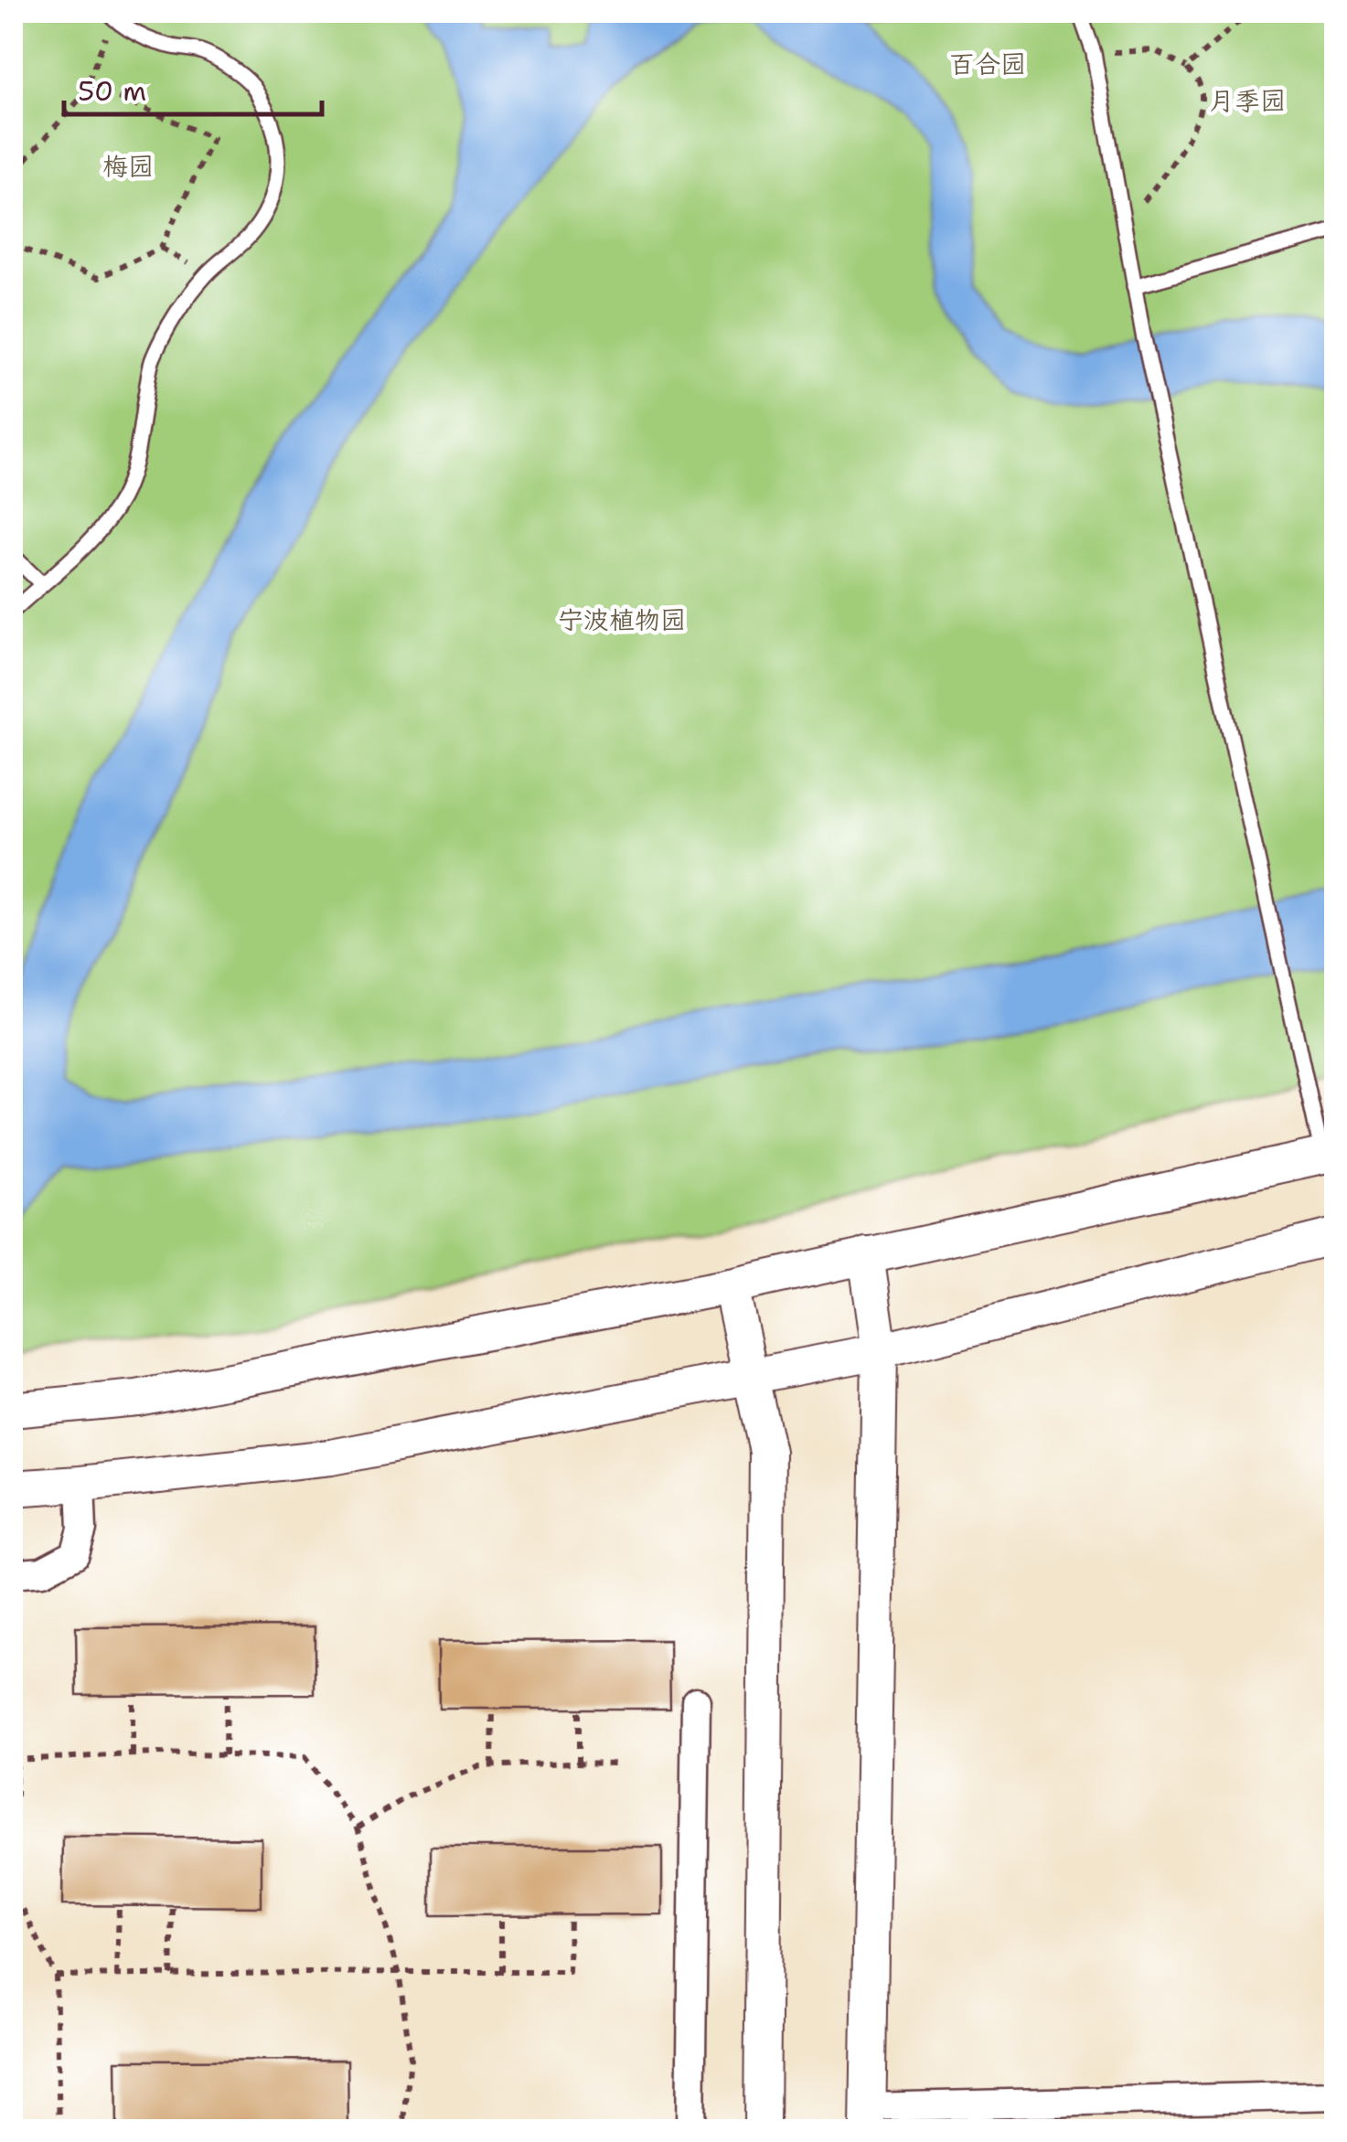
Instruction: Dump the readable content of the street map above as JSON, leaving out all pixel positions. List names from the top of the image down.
{
  "parks": [
    "百合园",
    "月季园",
    "梅园",
    "宁波植物园"
  ],
  "scale_bar": "50 m"
}
